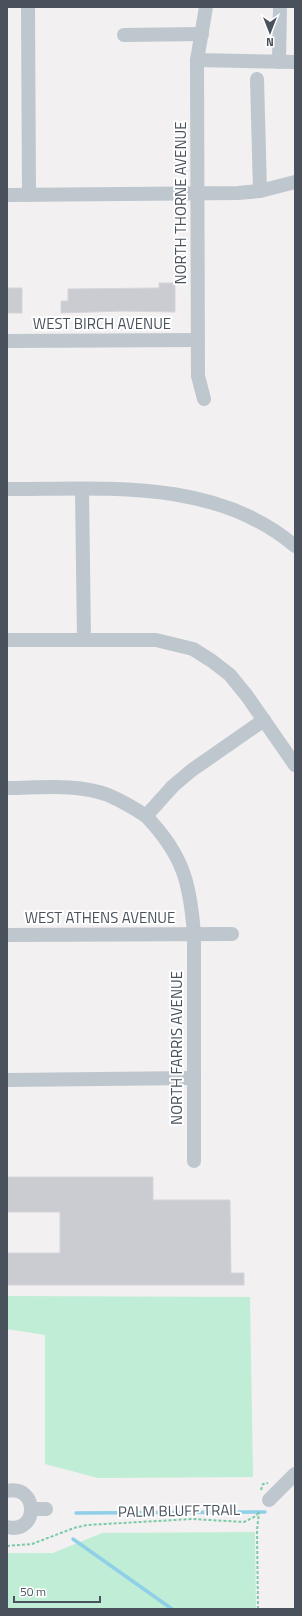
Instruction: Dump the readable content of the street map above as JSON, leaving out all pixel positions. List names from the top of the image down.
{
  "streets": {
    "street": [
      "NORTH THORNE AVENUE",
      "WEST BIRCH AVENUE",
      "WEST ATHENS AVENUE",
      "NORTH FARRIS AVENUE"
    ],
    "path": ["PALM BLUFF TRAIL"]
  },
  "crossings": [
    ["NORTH THORNE AVENUE", "WEST BIRCH AVENUE"],
    ["WEST ATHENS AVENUE", "NORTH FARRIS AVENUE"]
  ],
  "scale_bar": "50 m",
  "north": "bottom"
}
